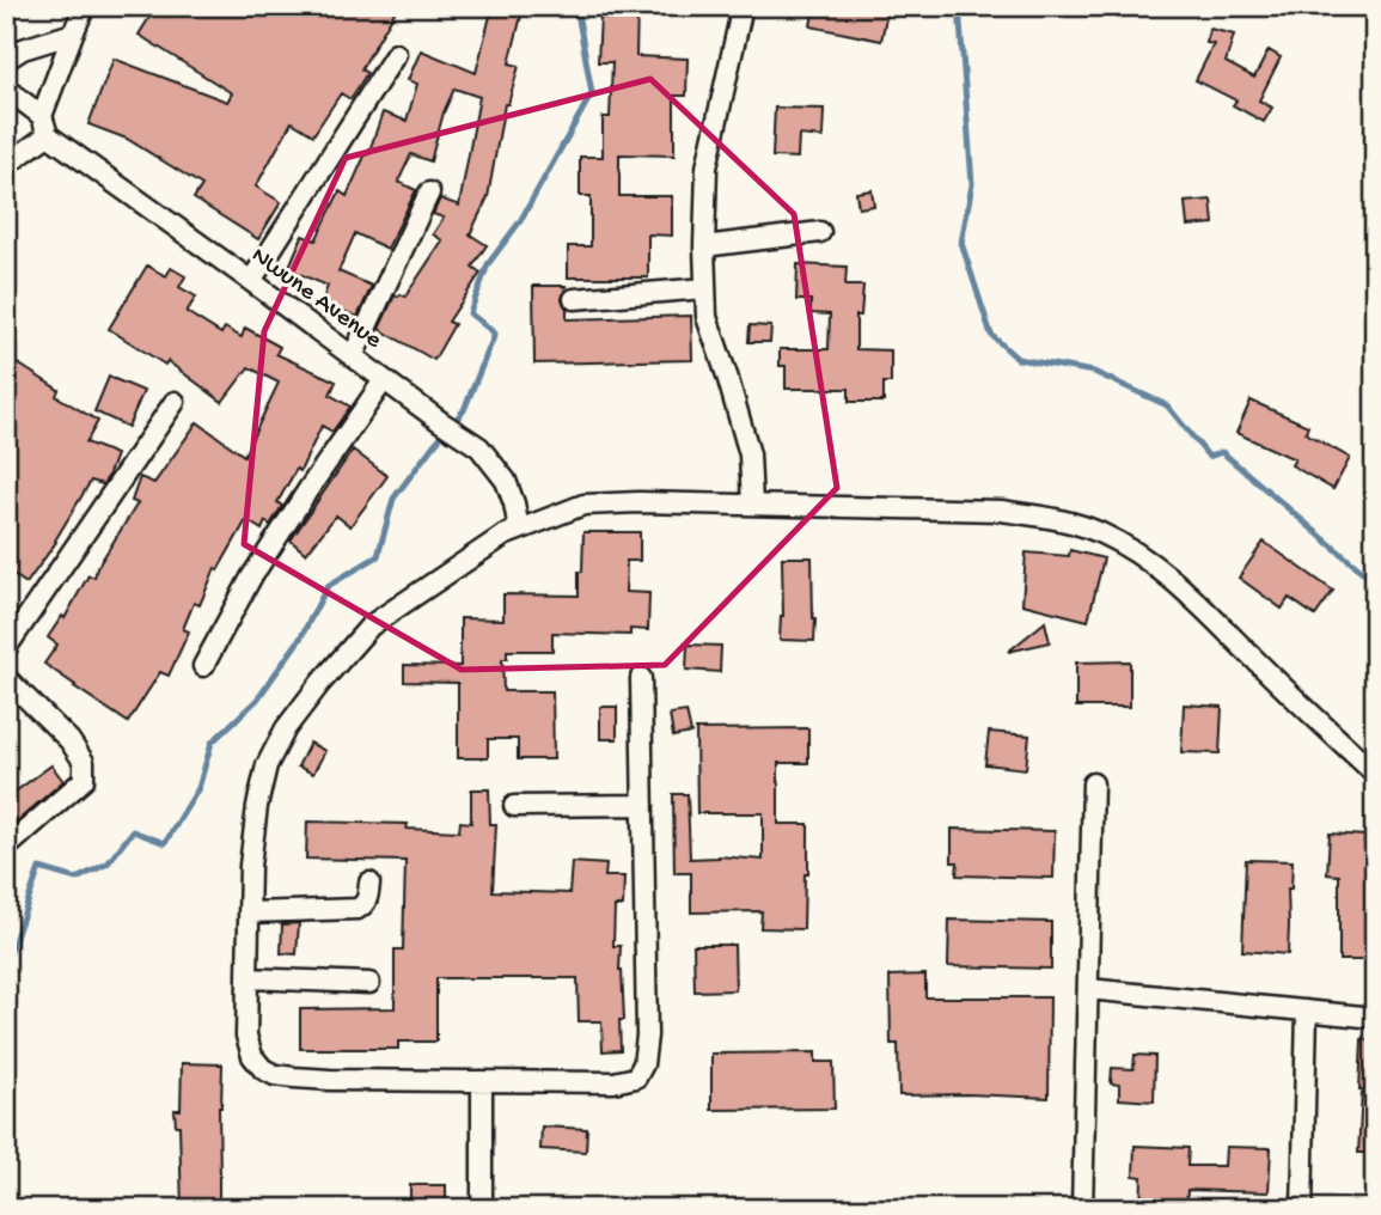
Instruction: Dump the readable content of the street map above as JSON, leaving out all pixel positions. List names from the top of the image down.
{
  "streets": {
    "street": ["Nwune Avenue"]
  }
}
